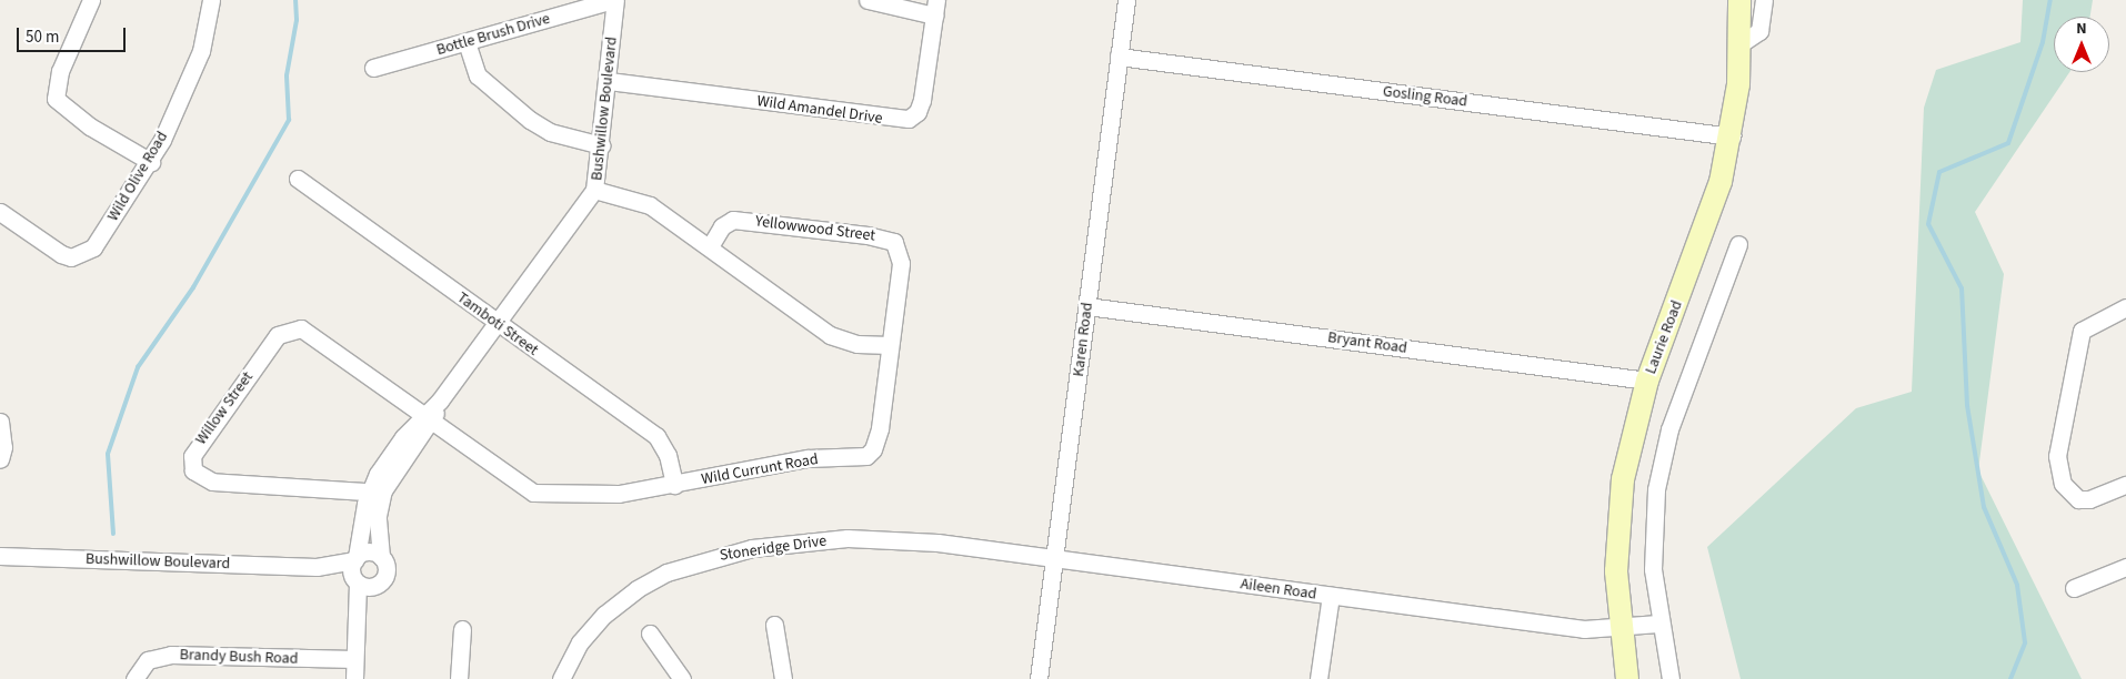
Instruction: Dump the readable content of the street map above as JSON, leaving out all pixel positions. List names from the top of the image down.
{
  "streets": {
    "main road": ["Laurie Road"],
    "street": [
      "Bottle Brush Drive",
      "Gosling Road",
      "Bushwillow Boulevard",
      "Wild Amandel Drive",
      "Wild Olive Road",
      "Yellowwood Street",
      "Tamboti Street",
      "Karen Road",
      "Bryant Road",
      "Willow Street",
      "Wild Currunt Road",
      "Stoneridge Drive",
      "Aileen Road",
      "Brandy Bush Road"
    ]
  },
  "crossings": [
    ["Bottle Brush Drive", "Bushwillow Boulevard"],
    ["Gosling Road", "Laurie Road"],
    ["Gosling Road", "Karen Road"],
    ["Bushwillow Boulevard", "Wild Amandel Drive"],
    ["Bushwillow Boulevard", "Tamboti Street"],
    ["Bushwillow Boulevard", "Willow Street"],
    ["Bushwillow Boulevard", "Wild Currunt Road"],
    ["Yellowwood Street", "Wild Currunt Road"],
    ["Tamboti Street", "Wild Currunt Road"],
    ["Laurie Road", "Bryant Road"],
    ["Laurie Road", "Aileen Road"],
    ["Karen Road", "Bryant Road"],
    ["Karen Road", "Aileen Road"],
    ["Willow Street", "Wild Currunt Road"],
    ["Stoneridge Drive", "Aileen Road"]
  ],
  "scale_bar": "50 m",
  "north": "top"
}
